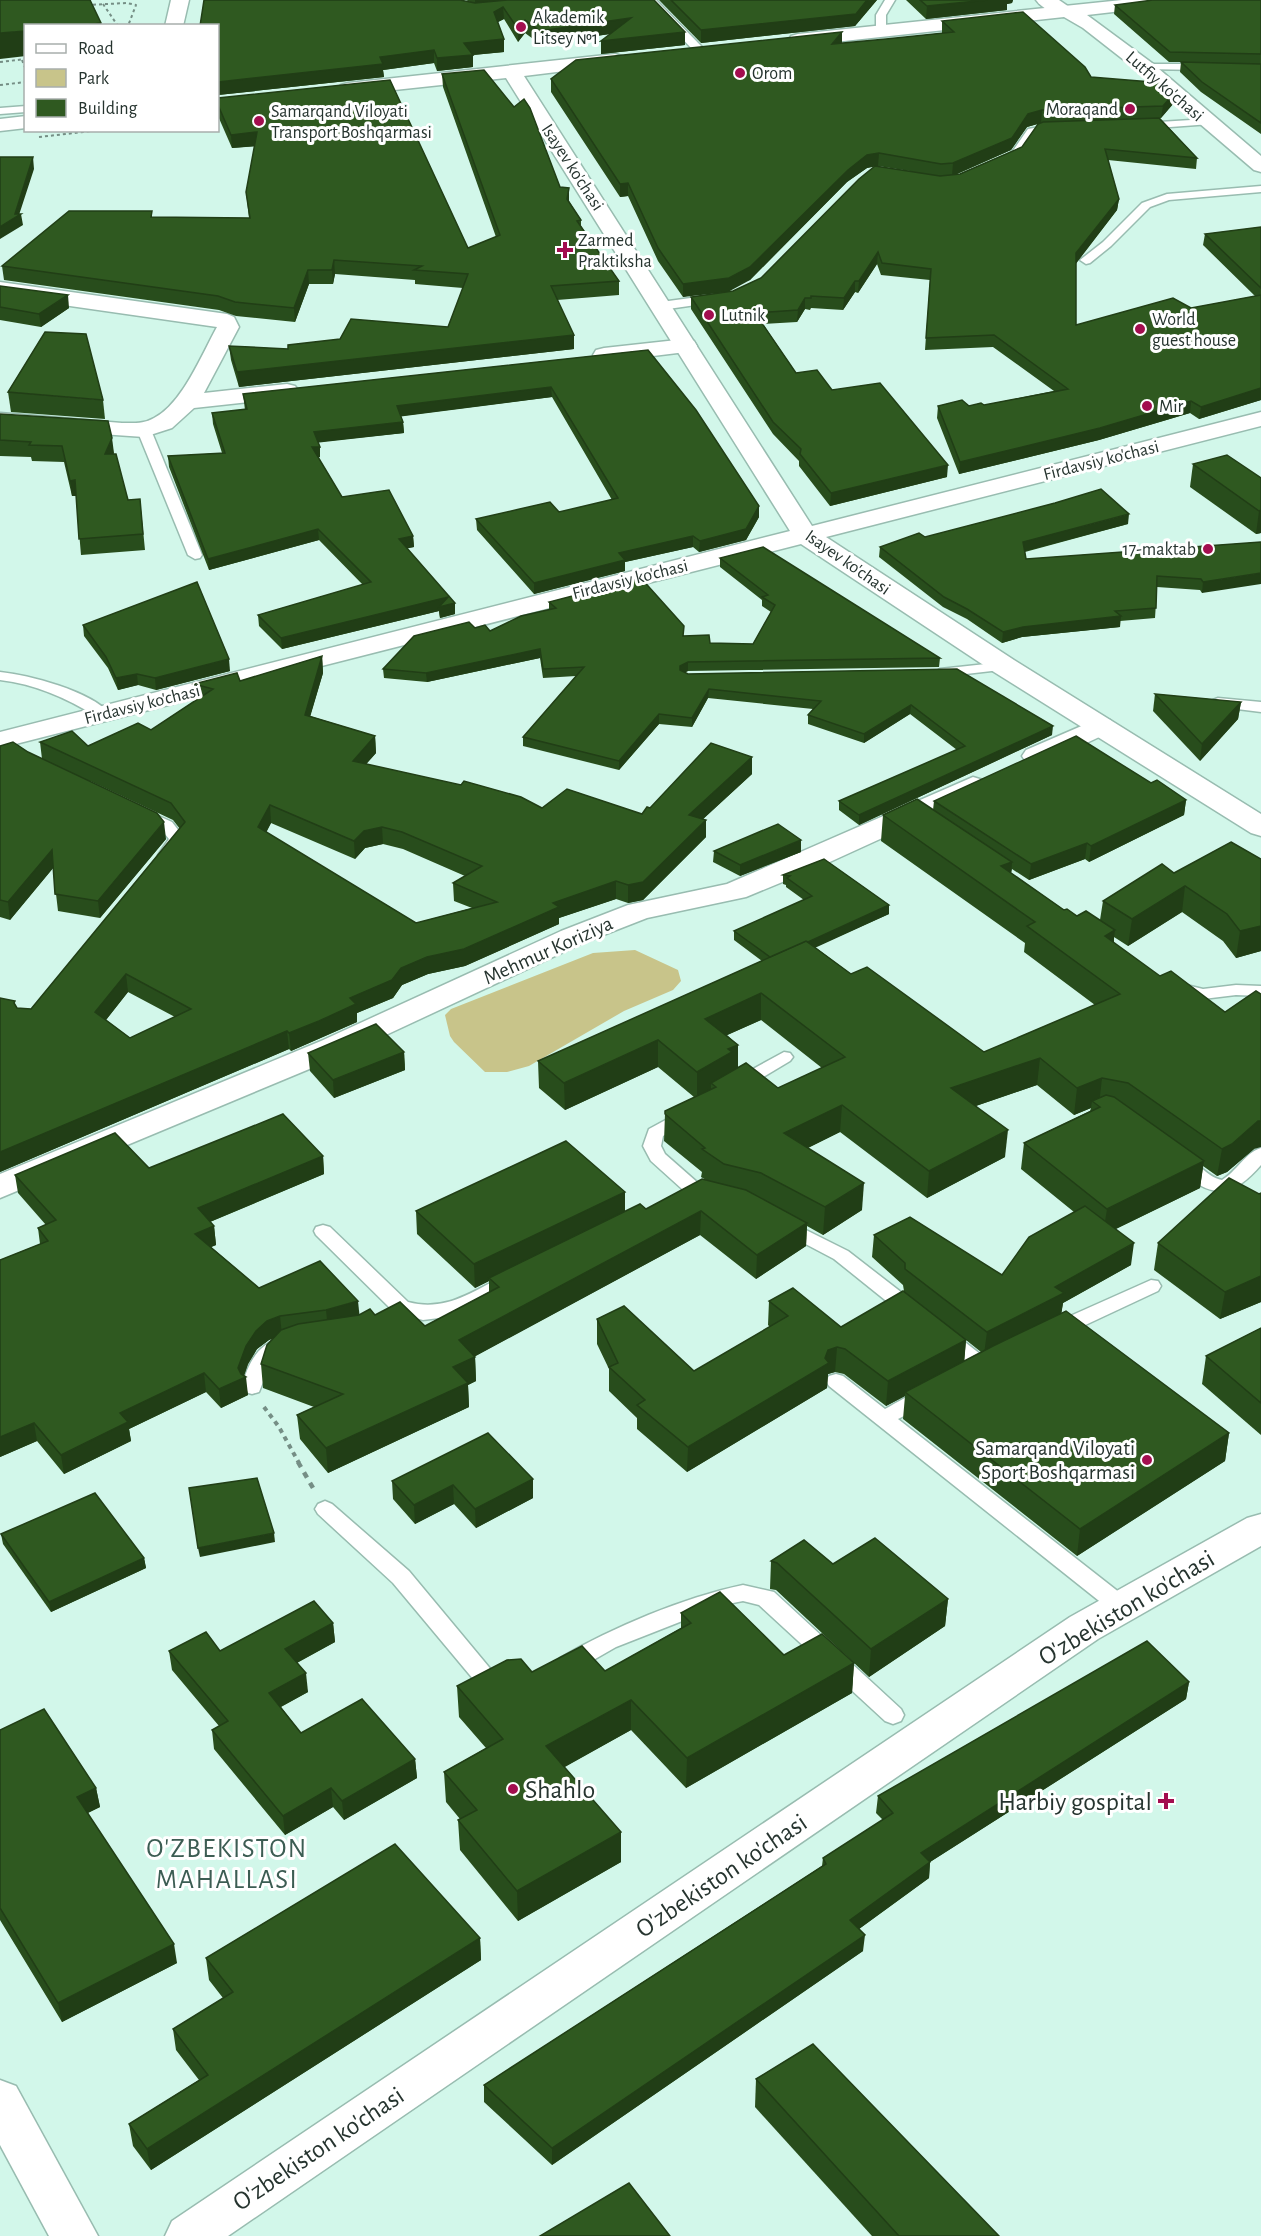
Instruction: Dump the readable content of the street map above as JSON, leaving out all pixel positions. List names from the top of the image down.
{
  "streets": {
    "main road": [
      "Lutfiy ko'chasi",
      "Isayev ko'chasi",
      "Firdavsiy ko'chasi",
      "Mehmur Koriziya",
      "O'zbekiston ko'chasi"
    ]
  },
  "crossings": [
    ["Isayev ko'chasi", "Firdavsiy ko'chasi"],
    ["Isayev ko'chasi", "Mehmur Koriziya"]
  ],
  "districts": ["O'ZBEKISTON MAHALLASI"],
  "places": {
    "other": [
      "Akademik Litsey №1",
      "Orom",
      "Moraqand",
      "Samarqand Viloyati Transport Boshqarmasi",
      "Lutnik",
      "World guest house",
      "Mir",
      "17-maktab",
      "Samarqand Viloyati Sport Boshqarmasi",
      "Shahlo"
    ],
    "health": ["Zarmed Praktiksha", "Harbiy gospital"]
  },
  "legend": ["Road", "Park", "Building"]
}
